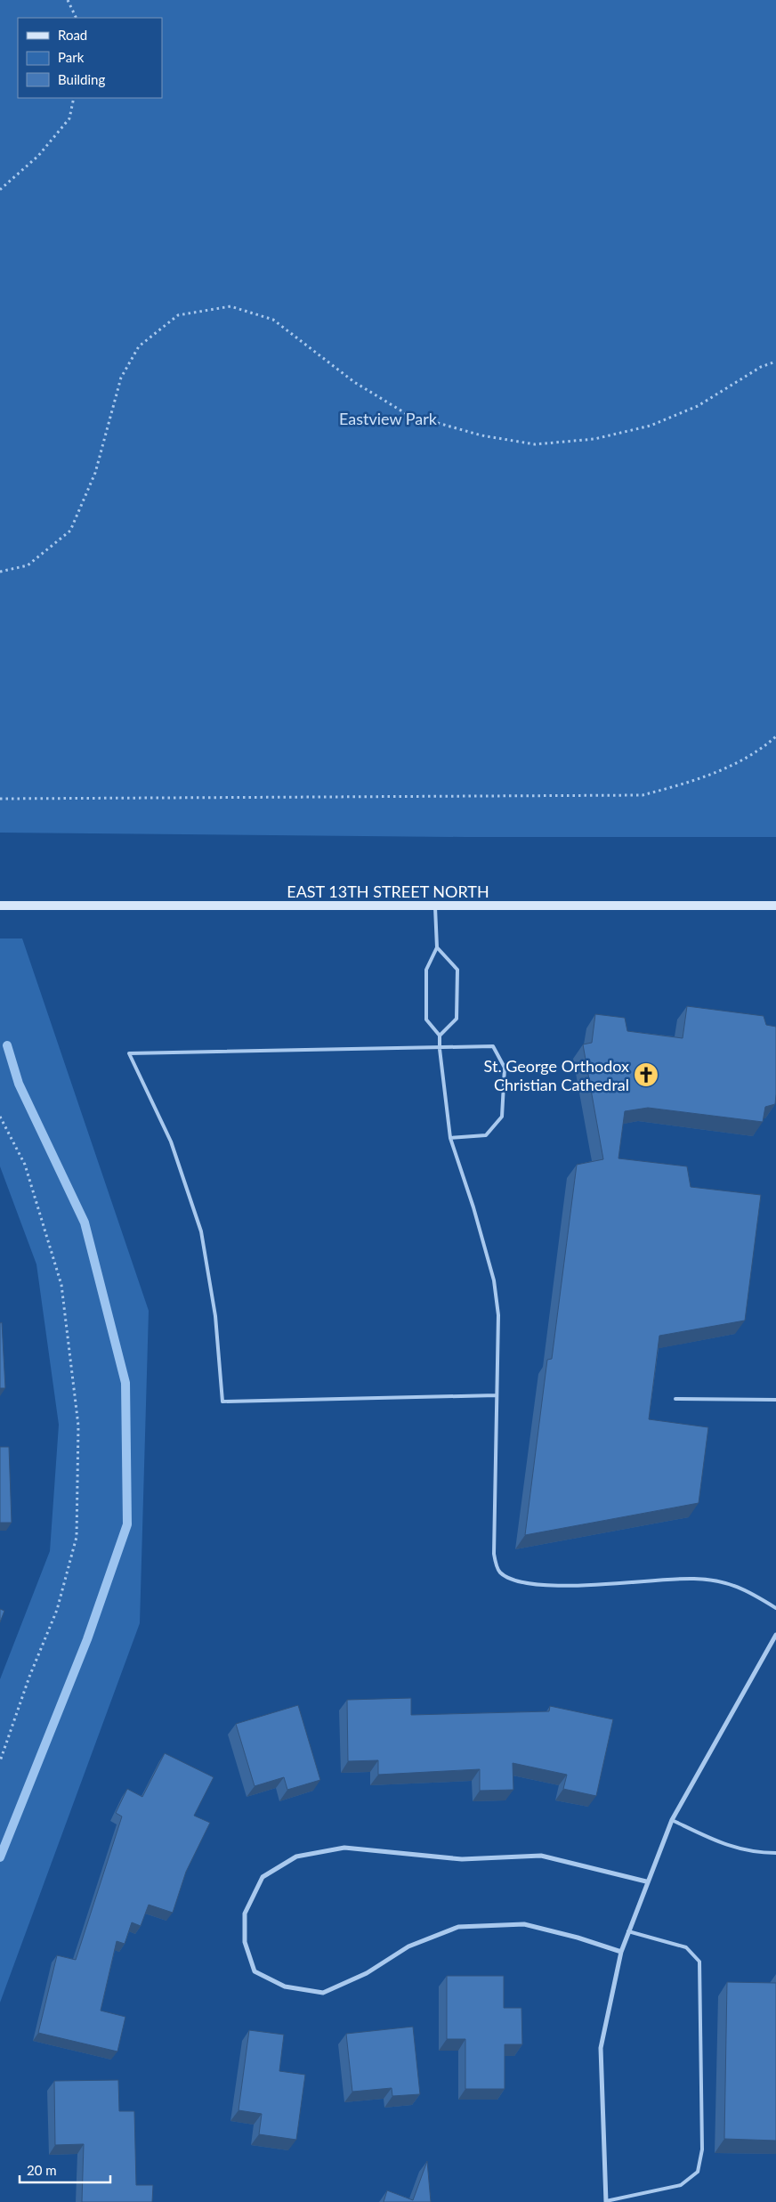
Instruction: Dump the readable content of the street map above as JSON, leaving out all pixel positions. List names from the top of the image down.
{
  "streets": {
    "main road": ["EAST 13TH STREET NORTH"]
  },
  "parks": ["Eastview Park"],
  "places": {
    "church": ["St. George Orthodox Christian Cathedral"]
  },
  "legend": ["Road", "Park", "Building"],
  "scale_bar": "20 m"
}
